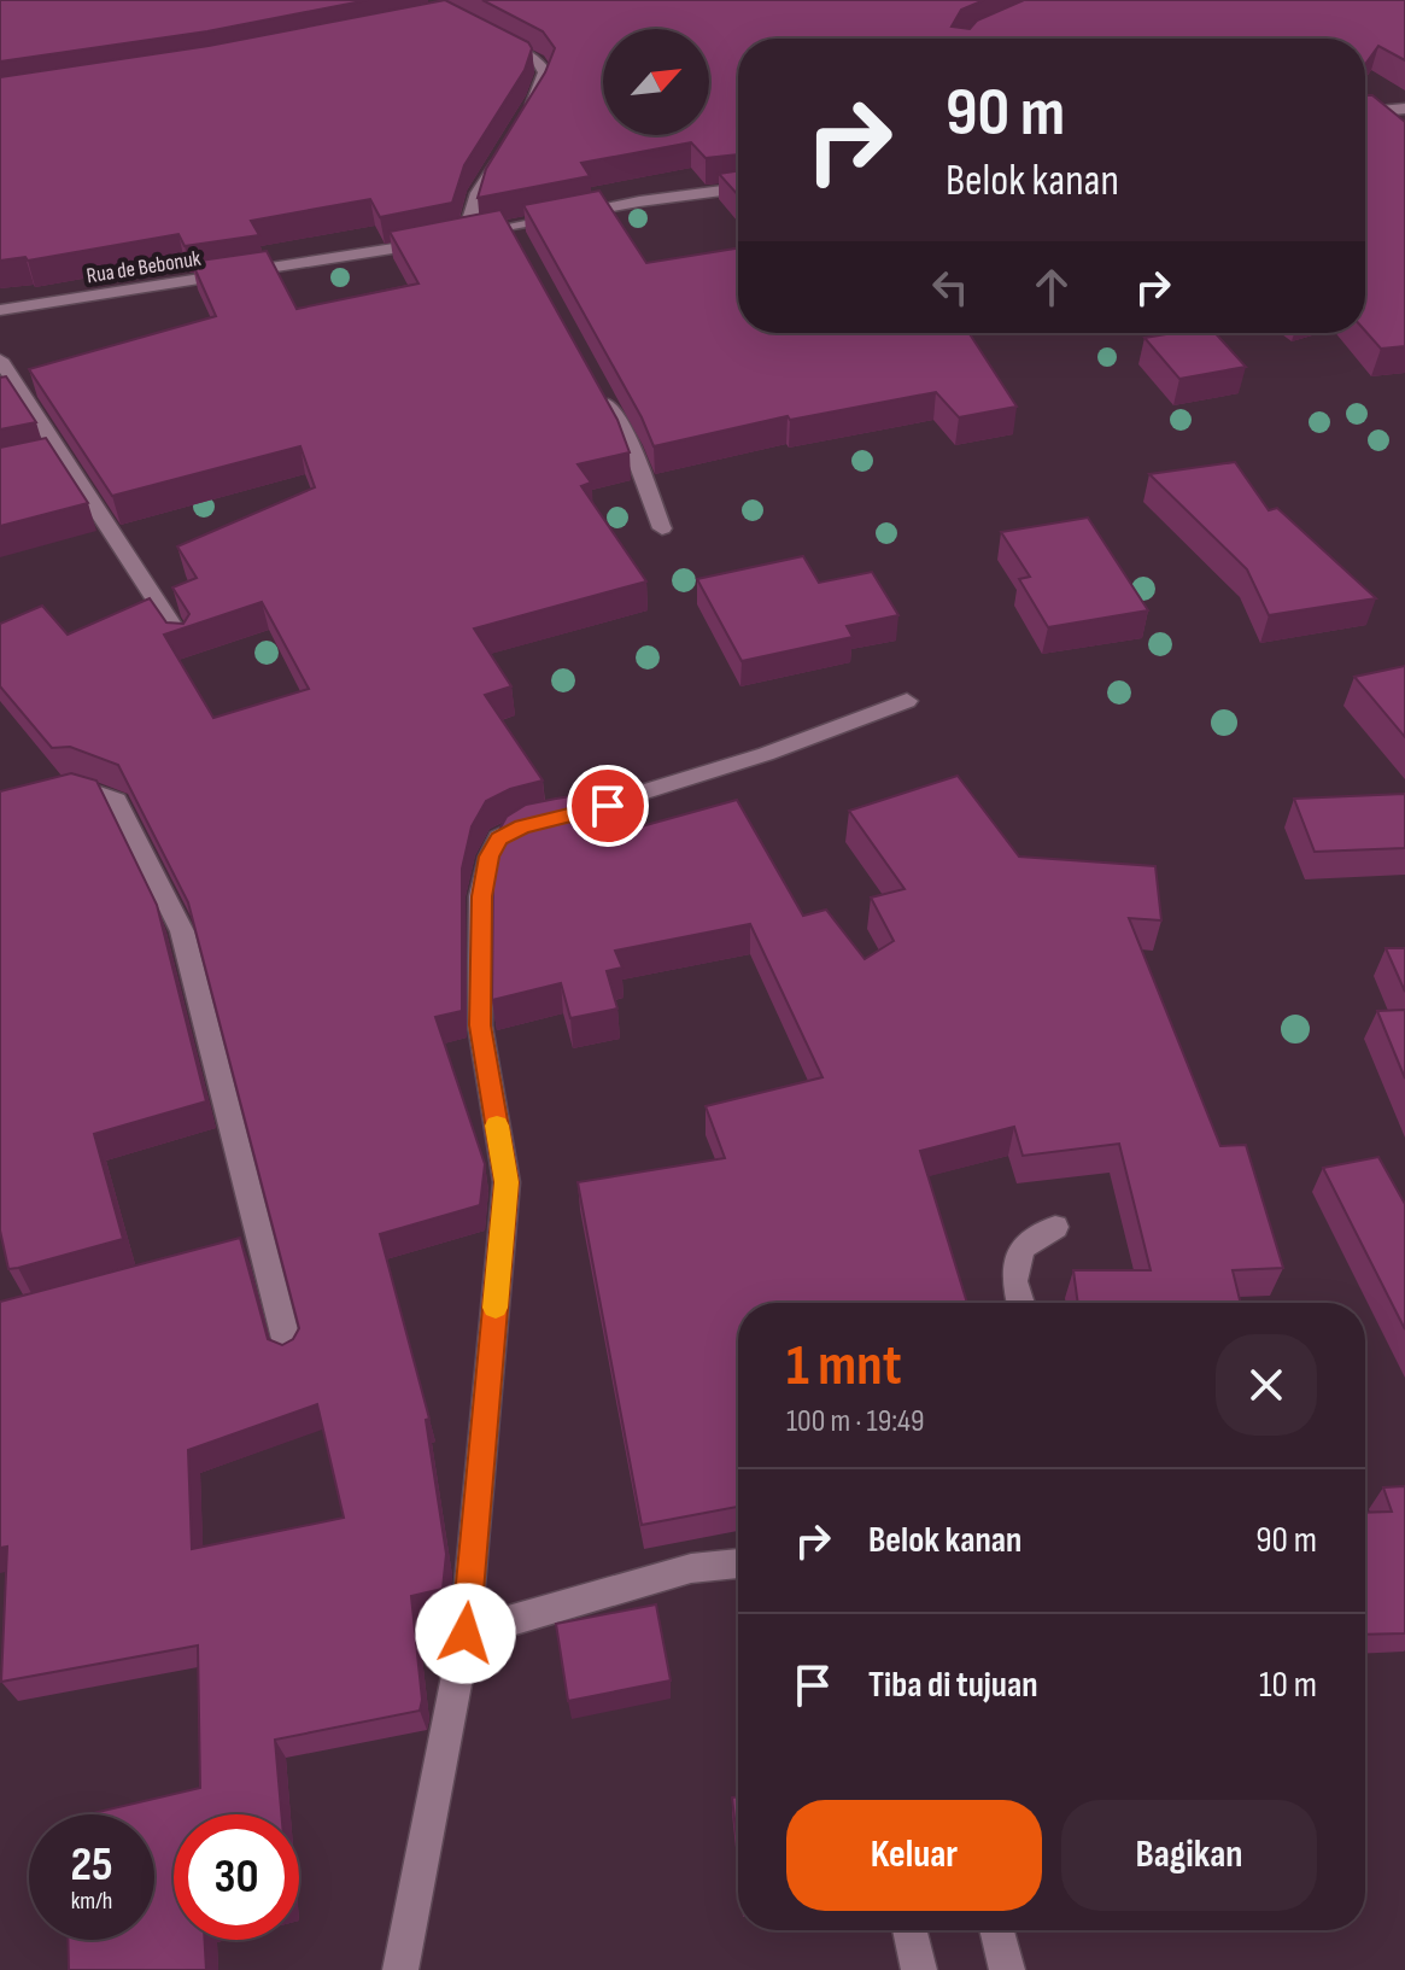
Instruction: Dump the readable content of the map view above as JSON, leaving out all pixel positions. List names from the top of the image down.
{
  "streets": {
    "street": ["Rua de Bebonuk"]
  },
  "north": "top right",
  "page": {
    "turn": ["90 m", "Belok kanan"],
    "heading": ["1 mnt", "100 m · 19:49"],
    "list": [
      {
        "name": "Belok kanan",
        "value": "90 m"
      },
      {
        "name": "Tiba di tujuan",
        "value": "10 m"
      }
    ],
    "buttons": ["Keluar", "Bagikan"],
    "speed": "25 km/h",
    "limit": "30"
  }
}
